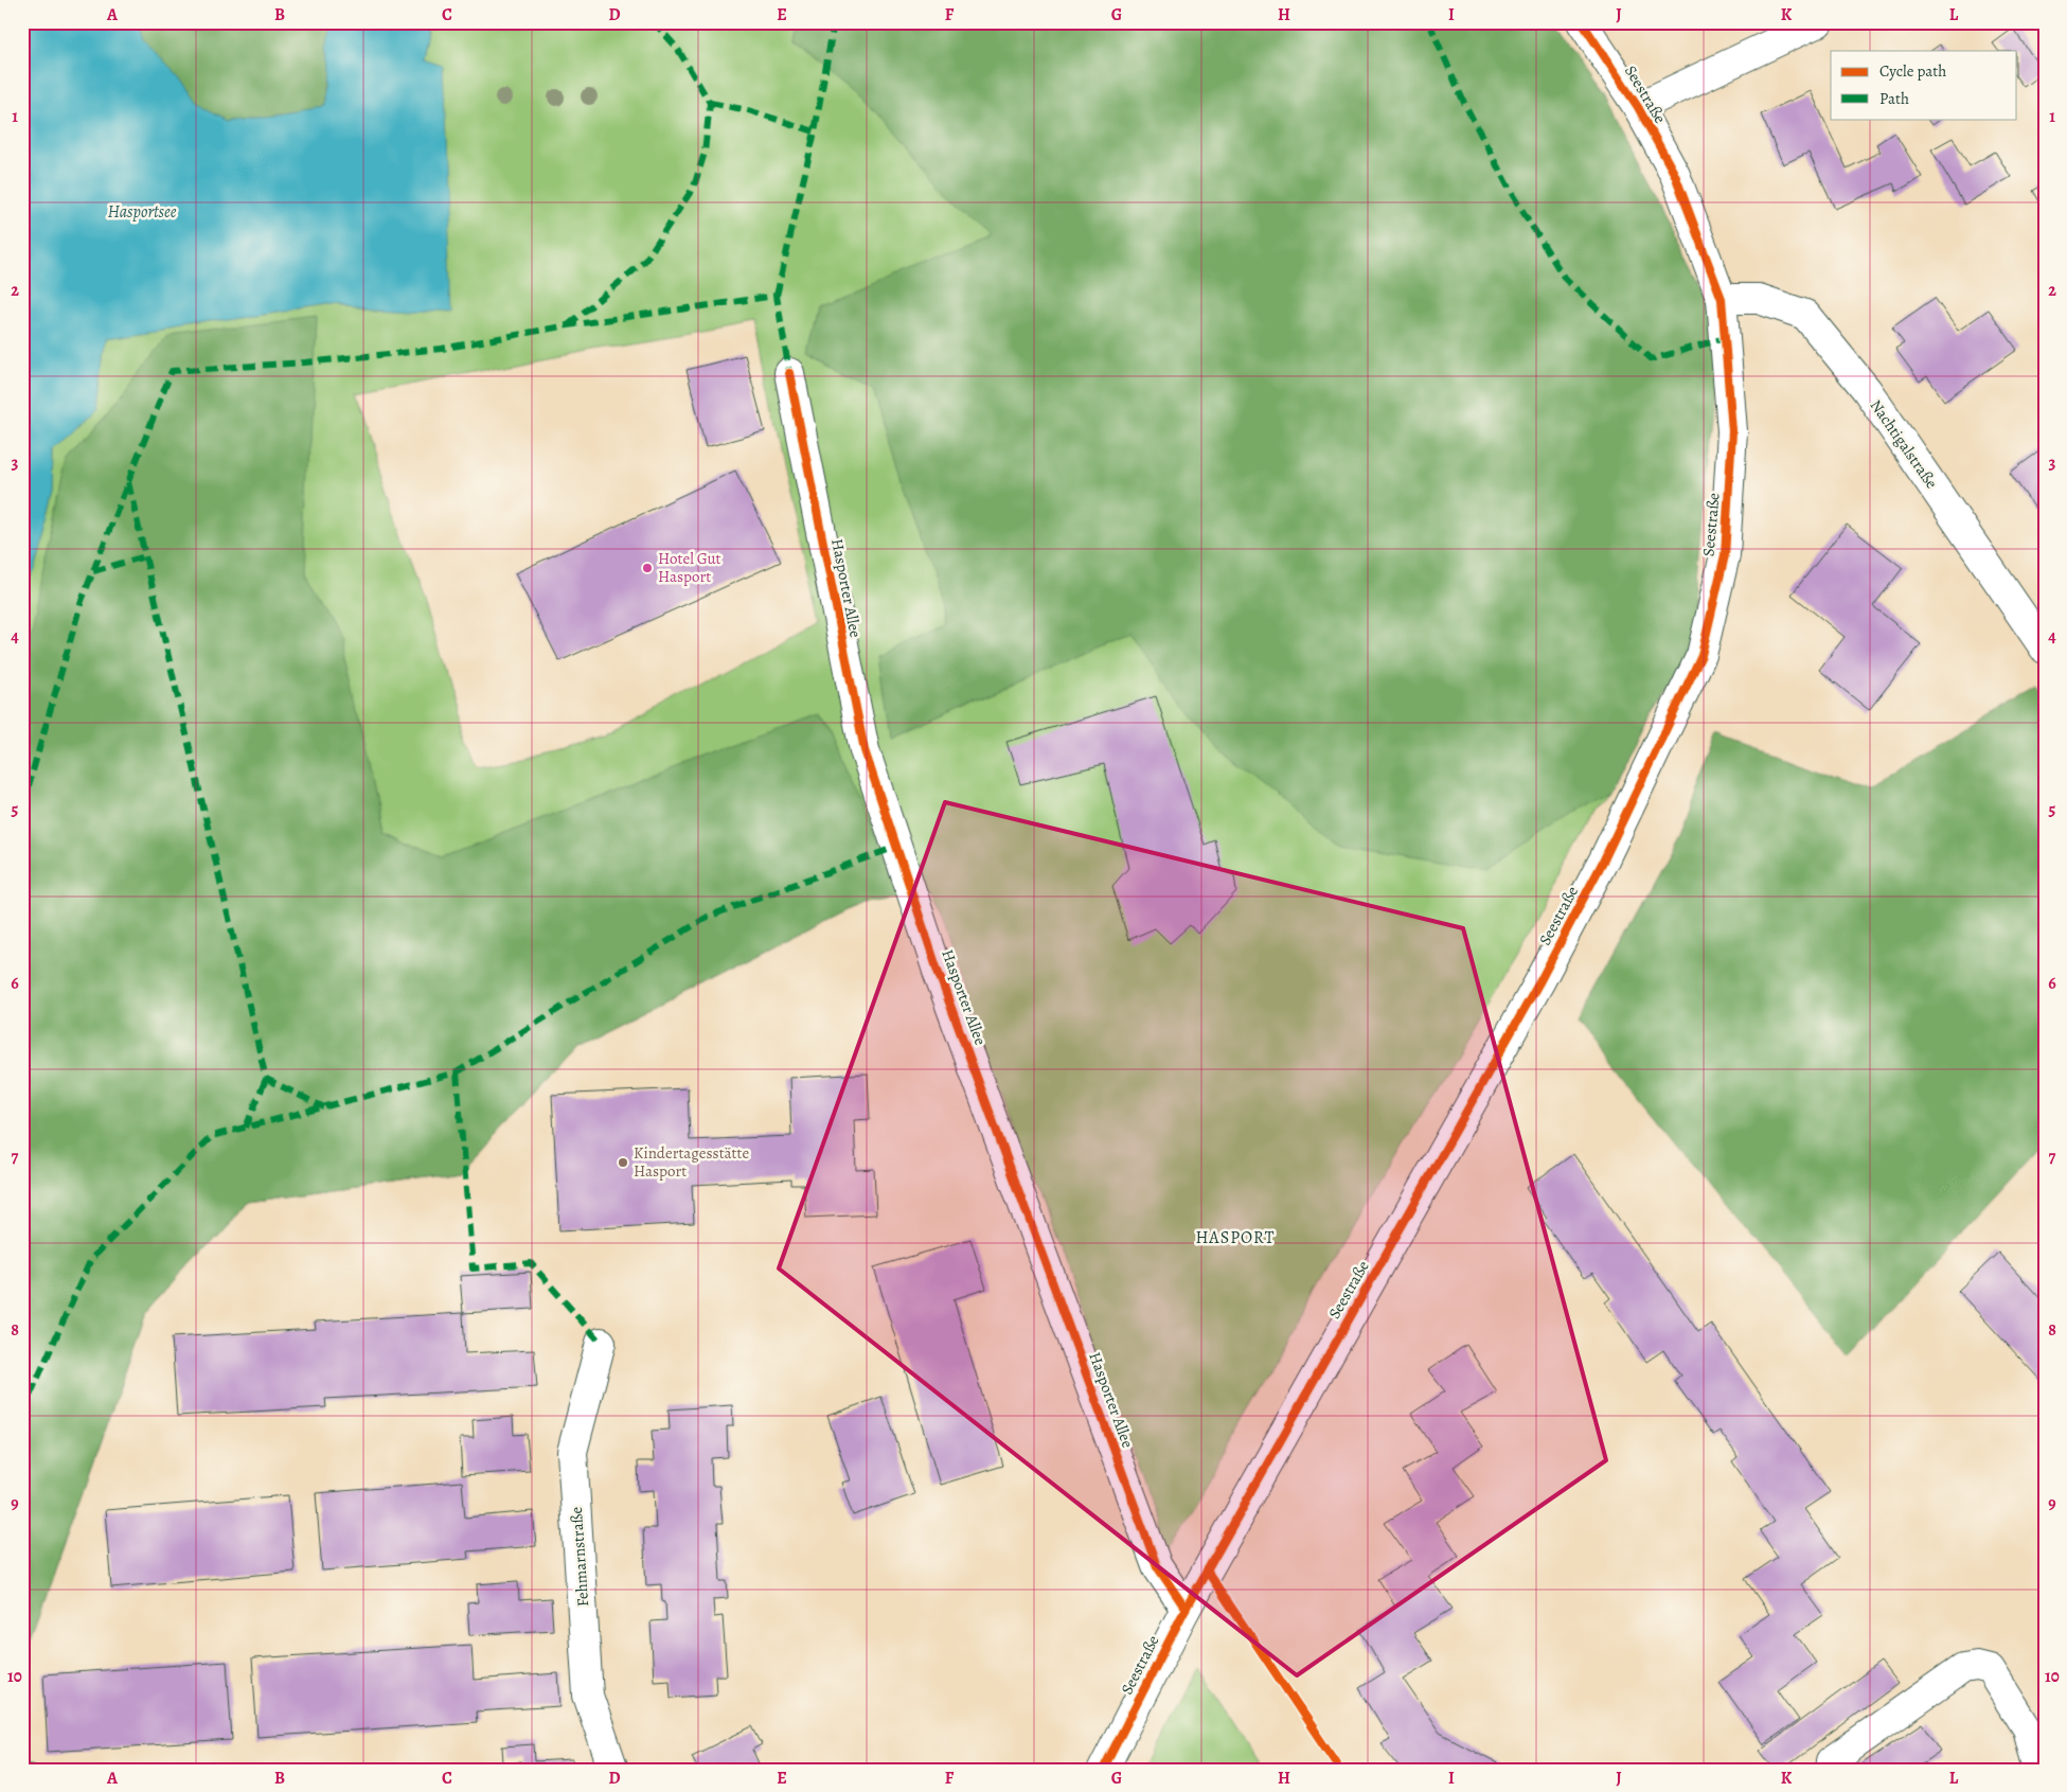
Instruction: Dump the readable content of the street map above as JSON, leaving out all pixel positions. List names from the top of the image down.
{
  "streets": {
    "street": [
      "Seestraße",
      "Nachtigalstraße",
      "Hasporter Allee",
      "Fehmarnstraße"
    ]
  },
  "crossings": [
    ["Seestraße", "Nachtigalstraße"],
    ["Seestraße", "Hasporter Allee"]
  ],
  "districts": ["HASPORT"],
  "water": ["Hasportsee"],
  "places": ["Hotel Gut Hasport", "Kindertagesstätte Hasport"],
  "legend": ["Cycle path", "Path"],
  "grid": {
    "columns": [
      "A",
      "B",
      "C",
      "D",
      "E",
      "F",
      "G",
      "H",
      "I",
      "J",
      "K",
      "L"
    ],
    "rows": [
      "1",
      "2",
      "3",
      "4",
      "5",
      "6",
      "7",
      "8",
      "9",
      "10"
    ]
  }
}
